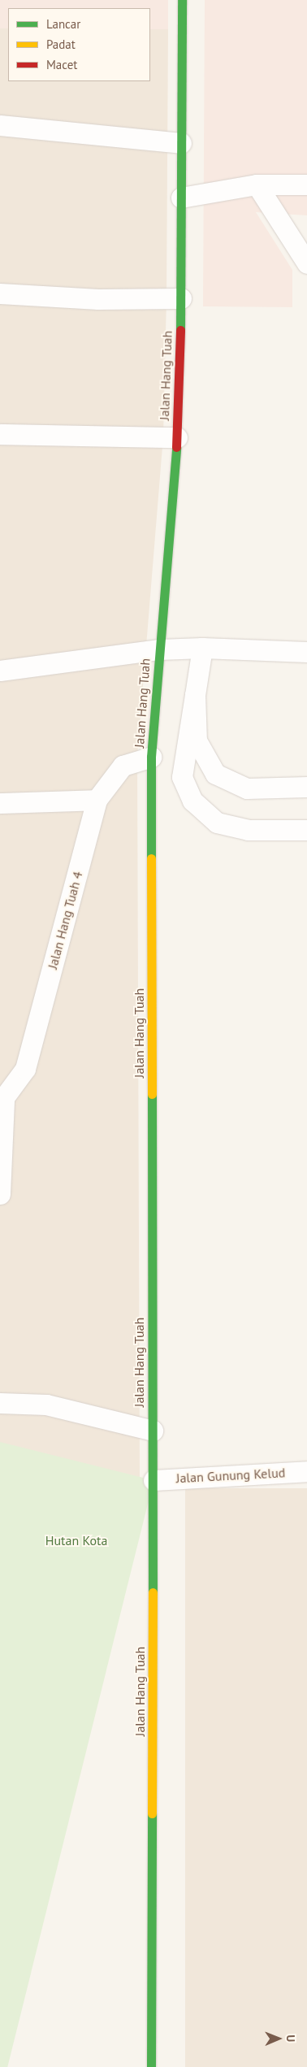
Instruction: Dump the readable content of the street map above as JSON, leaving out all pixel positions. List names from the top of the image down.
{
  "streets": {
    "main road": ["Jalan Hang Tuah"],
    "street": ["Jalan Hang Tuah 4", "Jalan Gunung Kelud"]
  },
  "crossings": [
    ["Jalan Hang Tuah", "Jalan Hang Tuah 4"],
    ["Jalan Hang Tuah", "Jalan Gunung Kelud"]
  ],
  "parks": ["Hutan Kota"],
  "legend": ["Lancar", "Padat", "Macet"],
  "north": "right"
}
